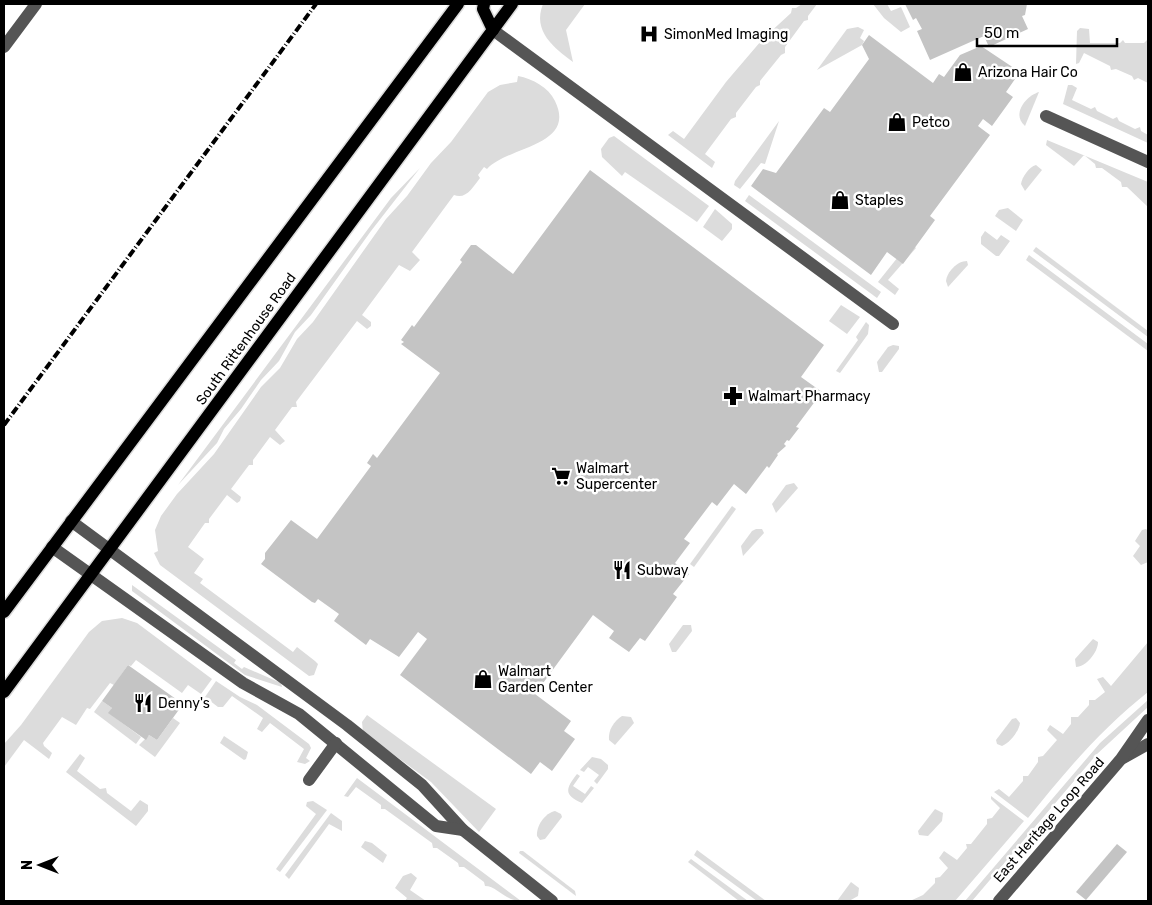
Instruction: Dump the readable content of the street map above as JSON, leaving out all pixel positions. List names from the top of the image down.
{
  "streets": {
    "main road": ["South Rittenhouse Road"],
    "street": ["East Heritage Loop Road"]
  },
  "places": {
    "hospital": ["SimonMed Imaging"],
    "shop": [
      "Arizona Hair Co",
      "Petco",
      "Staples",
      "Walmart Garden Center"
    ],
    "pharmacy": ["Walmart Pharmacy"],
    "supermarket": ["Walmart Supercenter"],
    "restaurant": ["Subway", "Denny's"]
  },
  "scale_bar": "50 m",
  "north": "left"
}
